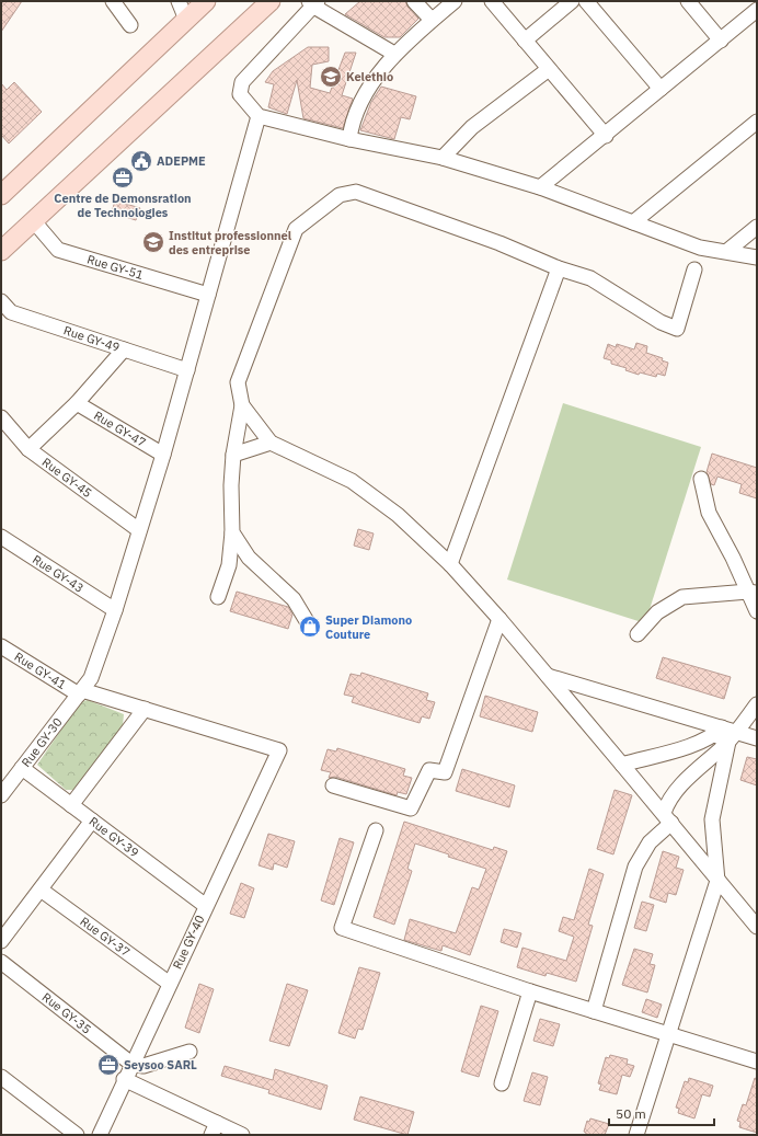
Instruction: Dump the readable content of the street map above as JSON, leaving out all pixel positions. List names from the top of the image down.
{
  "streets": {
    "street": [
      "Rue GY-51",
      "Rue GY-49",
      "Rue GY-47",
      "Rue GY-45",
      "Rue GY-43",
      "Rue GY-41",
      "Rue GY-30",
      "Rue GY-39",
      "Rue GY-37",
      "Rue GY-40",
      "Rue GY-35"
    ]
  },
  "crossings": [
    ["Rue GY-51", "Rue GY-30"],
    ["Rue GY-49", "Rue GY-30"],
    ["Rue GY-47", "Rue GY-30"],
    ["Rue GY-45", "Rue GY-30"],
    ["Rue GY-43", "Rue GY-30"],
    ["Rue GY-41", "Rue GY-30"],
    ["Rue GY-41", "Rue GY-40"],
    ["Rue GY-30", "Rue GY-39"],
    ["Rue GY-39", "Rue GY-40"],
    ["Rue GY-37", "Rue GY-40"],
    ["Rue GY-40", "Rue GY-35"]
  ],
  "places": {
    "school or university": ["Kelethio", "Institut professionnel des entreprise"],
    "public building": ["ADEPME"],
    "office": ["Centre de Demonsration de Technologies", "Seysoo SARL"],
    "shop": ["Super Diamono Couture"]
  },
  "scale_bar": "50 m"
}
